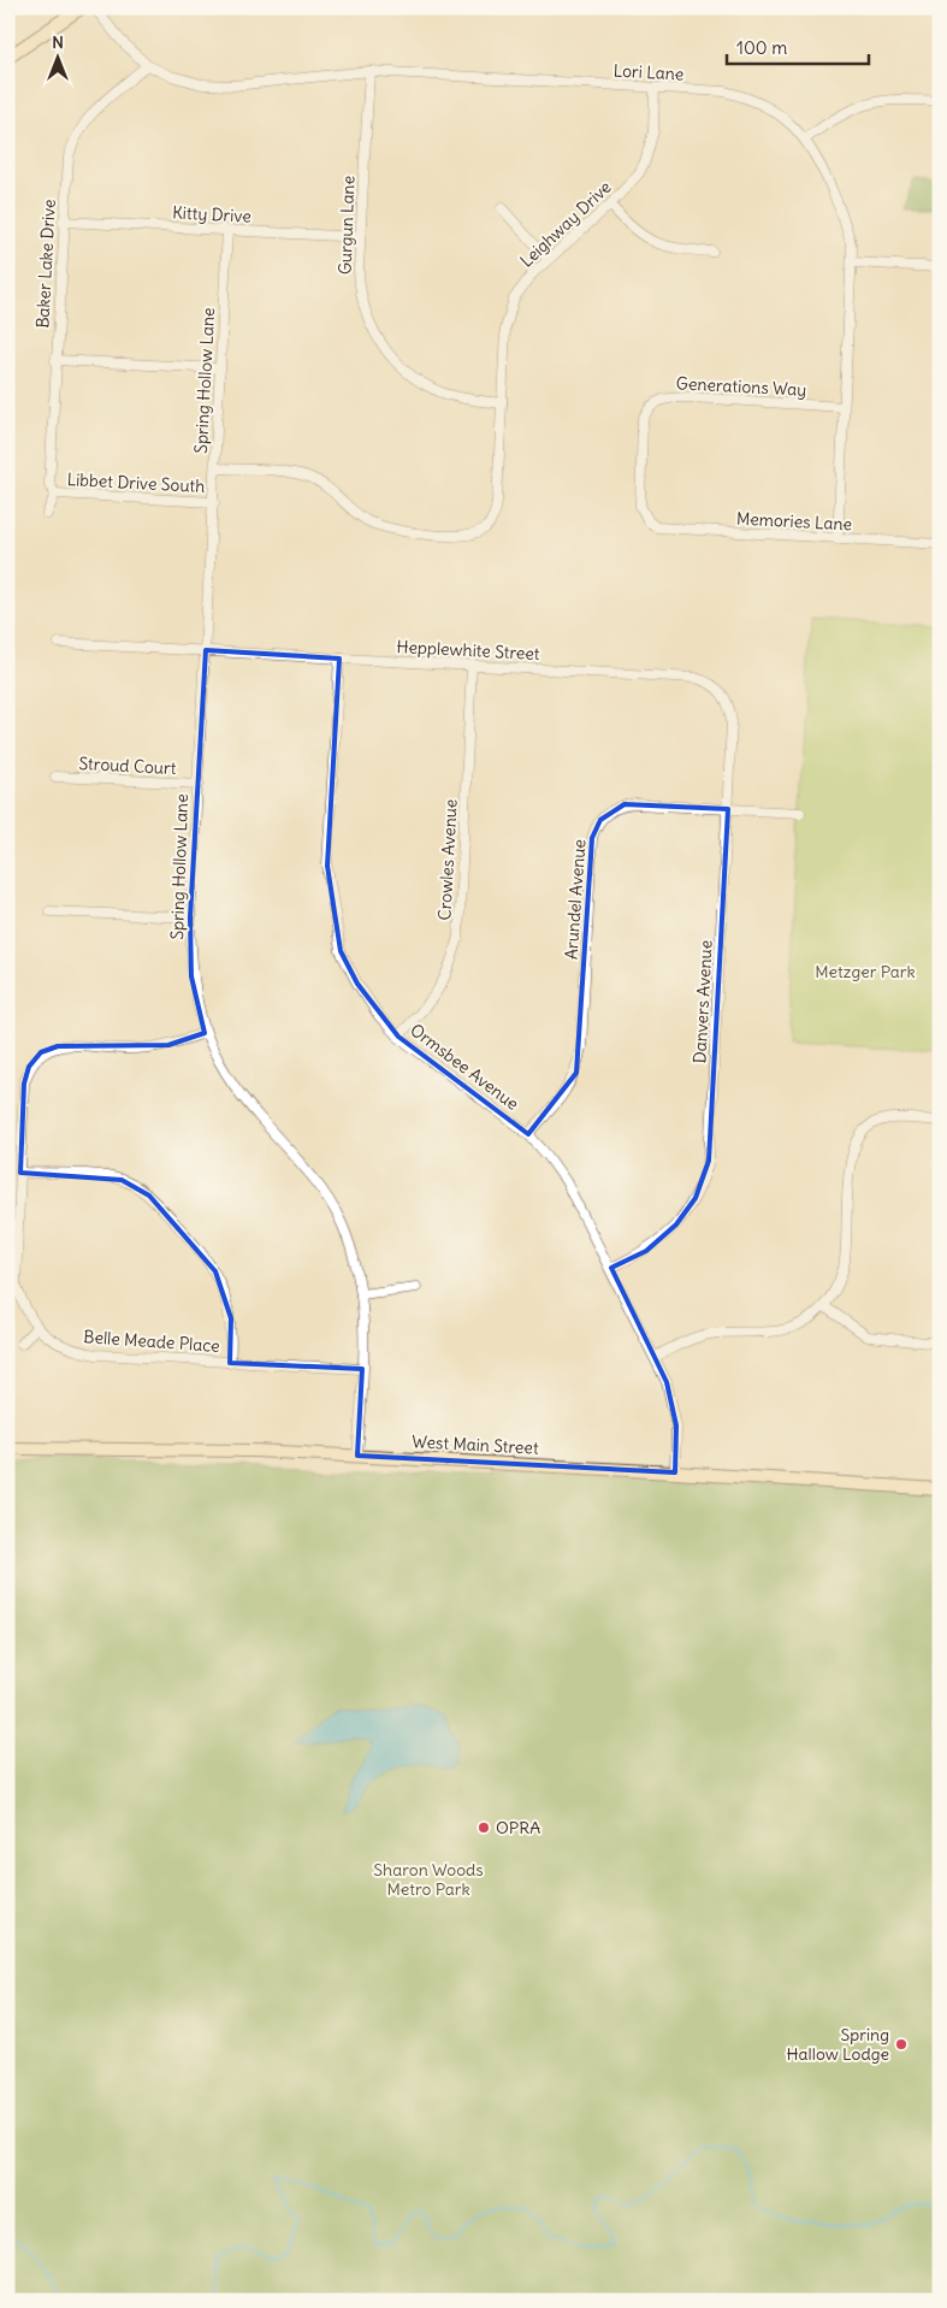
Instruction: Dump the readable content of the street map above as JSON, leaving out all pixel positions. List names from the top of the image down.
{
  "streets": {
    "main road": ["West Main Street"],
    "street": [
      "Lori Lane",
      "Kitty Drive",
      "Leighway Drive",
      "Gurgun Lane",
      "Baker Lake Drive",
      "Spring Hollow Lane",
      "Generations Way",
      "Libbet Drive South",
      "Memories Lane",
      "Hepplewhite Street",
      "Stroud Court",
      "Crowles Avenue",
      "Arundel Avenue",
      "Danvers Avenue",
      "Ormsbee Avenue",
      "Belle Meade Place"
    ]
  },
  "crossings": [
    ["Lori Lane", "Leighway Drive"],
    ["Lori Lane", "Gurgun Lane"],
    ["Lori Lane", "Baker Lake Drive"],
    ["Lori Lane", "Generations Way"],
    ["Lori Lane", "Memories Lane"],
    ["Kitty Drive", "Gurgun Lane"],
    ["Kitty Drive", "Baker Lake Drive"],
    ["Kitty Drive", "Spring Hollow Lane"],
    ["Leighway Drive", "Gurgun Lane"],
    ["Leighway Drive", "Spring Hollow Lane"],
    ["Baker Lake Drive", "Libbet Drive South"],
    ["Spring Hollow Lane", "Libbet Drive South"],
    ["Spring Hollow Lane", "Hepplewhite Street"],
    ["Spring Hollow Lane", "Stroud Court"],
    ["Spring Hollow Lane", "Belle Meade Place"],
    ["Spring Hollow Lane", "West Main Street"],
    ["Generations Way", "Memories Lane"],
    ["Hepplewhite Street", "Crowles Avenue"],
    ["Hepplewhite Street", "Danvers Avenue"],
    ["Hepplewhite Street", "Ormsbee Avenue"],
    ["Crowles Avenue", "Ormsbee Avenue"],
    ["Arundel Avenue", "Danvers Avenue"],
    ["Arundel Avenue", "Ormsbee Avenue"],
    ["Danvers Avenue", "Ormsbee Avenue"],
    ["Ormsbee Avenue", "West Main Street"]
  ],
  "parks": ["Metzger Park", "Sharon Woods Metro Park"],
  "places": ["OPRA", "Spring Hallow Lodge"],
  "scale_bar": "100 m",
  "north": "top"
}
